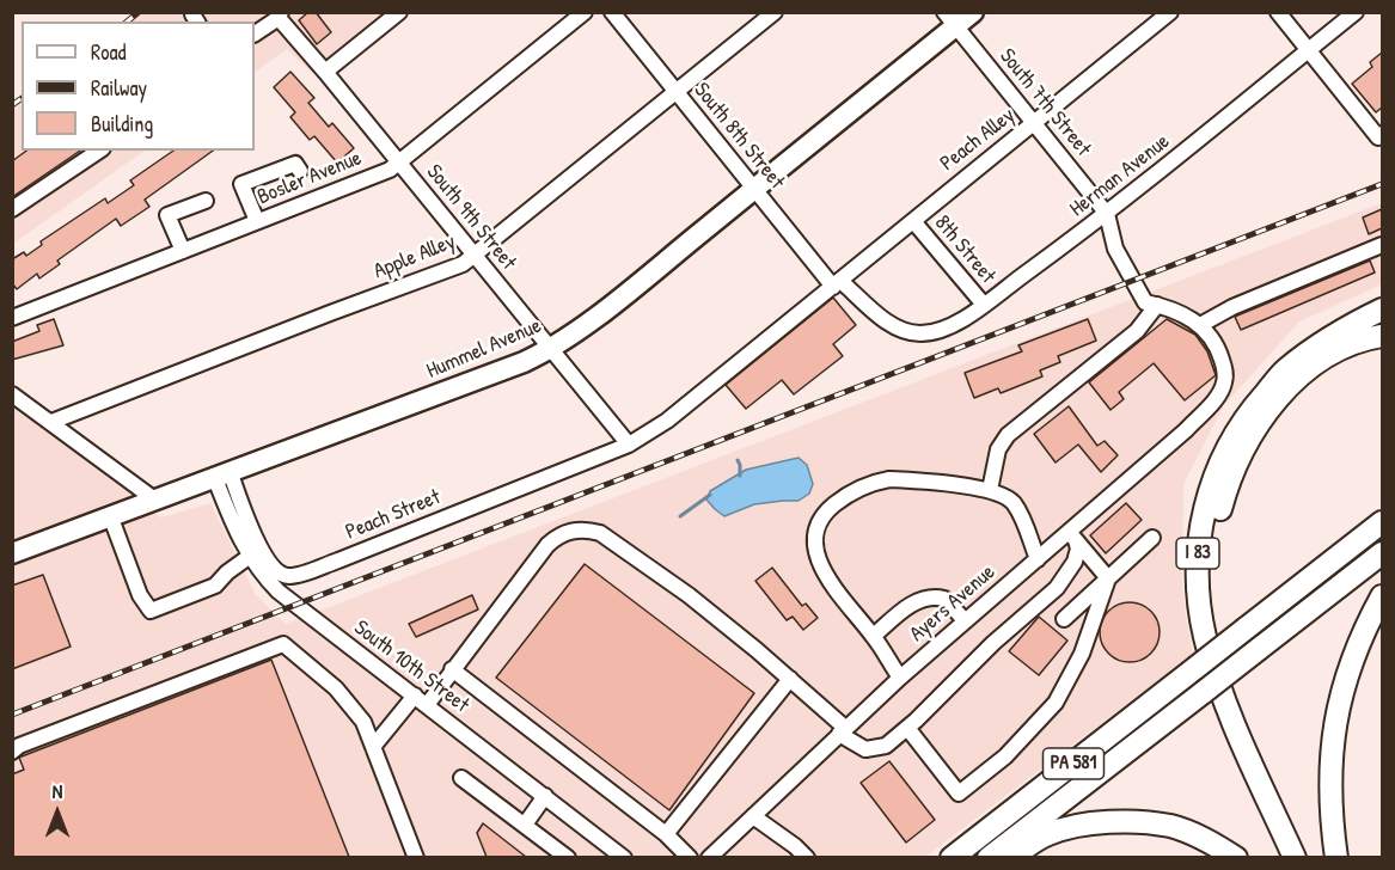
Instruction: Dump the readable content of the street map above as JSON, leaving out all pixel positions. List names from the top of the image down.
{
  "streets": {
    "highway": ["I 83", "PA 581"],
    "main road": ["Hummel Avenue"],
    "street": [
      "South 7th Street",
      "South 8th Street",
      "Peach Alley",
      "Herman Avenue",
      "Bosler Avenue",
      "South 9th Street",
      "8th Street",
      "Apple Alley",
      "Peach Street",
      "Ayers Avenue",
      "South 10th Street"
    ]
  },
  "crossings": [
    ["South 7th Street", "Peach Alley"],
    ["South 7th Street", "Herman Avenue"],
    ["South 7th Street", "Hummel Avenue"],
    ["South 7th Street", "Ayers Avenue"],
    ["South 8th Street", "Herman Avenue"],
    ["South 8th Street", "Apple Alley"],
    ["South 8th Street", "Hummel Avenue"],
    ["Peach Alley", "8th Street"],
    ["Herman Avenue", "8th Street"],
    ["Bosler Avenue", "South 9th Street"],
    ["South 9th Street", "Apple Alley"],
    ["South 9th Street", "Hummel Avenue"],
    ["South 9th Street", "Peach Street"],
    ["Hummel Avenue", "Peach Street"],
    ["Hummel Avenue", "South 10th Street"],
    ["Peach Street", "South 10th Street"]
  ],
  "legend": ["Road", "Railway", "Building"],
  "north": "top"
}
